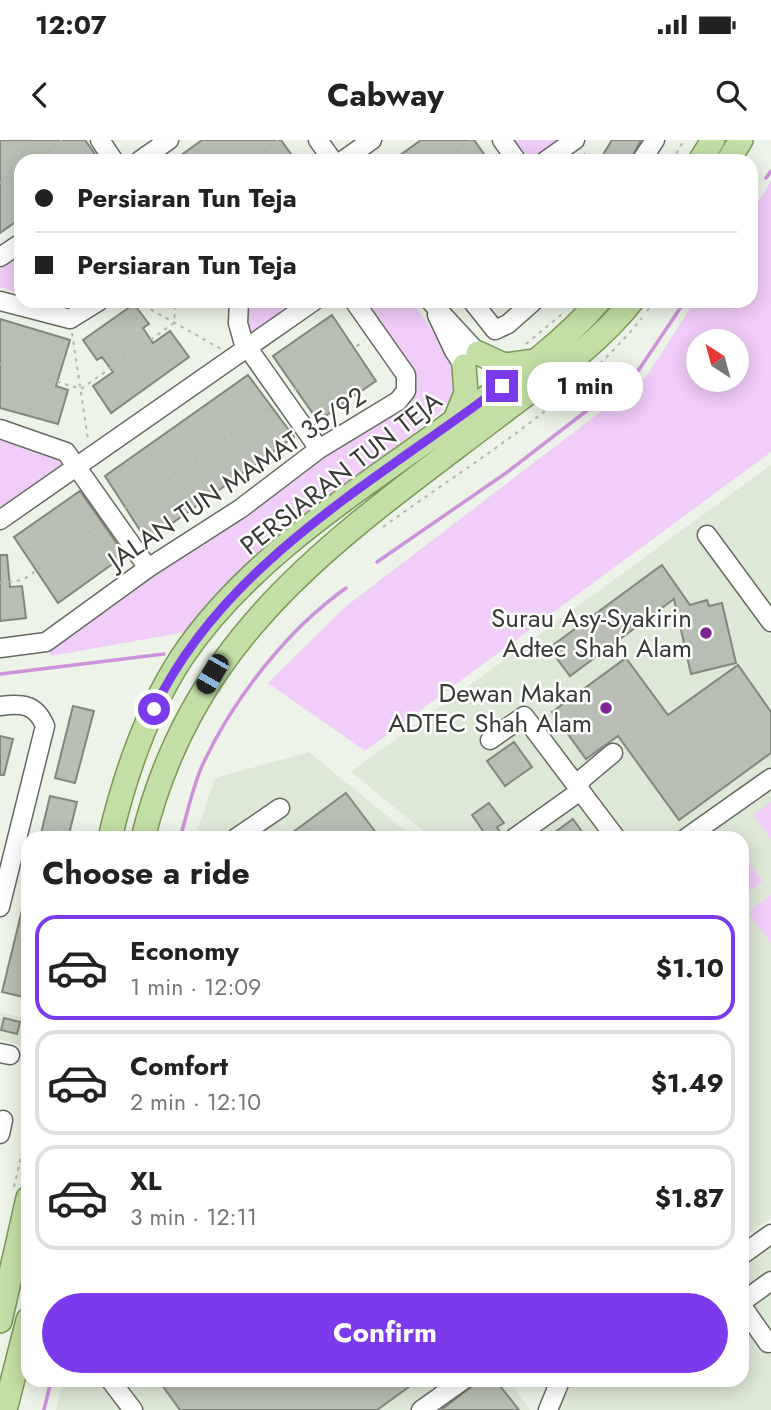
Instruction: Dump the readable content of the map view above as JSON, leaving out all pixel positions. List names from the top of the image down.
{
  "streets": {
    "main road": ["PERSIARAN TUN TEJA"],
    "street": ["JALAN TUN MAMAT 35/92"]
  },
  "places": ["Surau Asy-Syakirin Adtec Shah Alam", "Dewan Makan ADTEC Shah Alam"],
  "north": "top left",
  "page": {
    "status": "12:07",
    "header": "Cabway",
    "banner": ["Persiaran Tun Teja", "Persiaran Tun Teja"],
    "bubble": "1 min",
    "heading": "Choose a ride",
    "list": [
      {
        "name": "Economy",
        "note": "1 min · 12:09",
        "value": "$1.10"
      },
      {
        "name": "Comfort",
        "note": "2 min · 12:10",
        "value": "$1.49"
      },
      {
        "name": "XL",
        "note": "3 min · 12:11",
        "value": "$1.87"
      }
    ],
    "buttons": "Confirm"
  }
}
